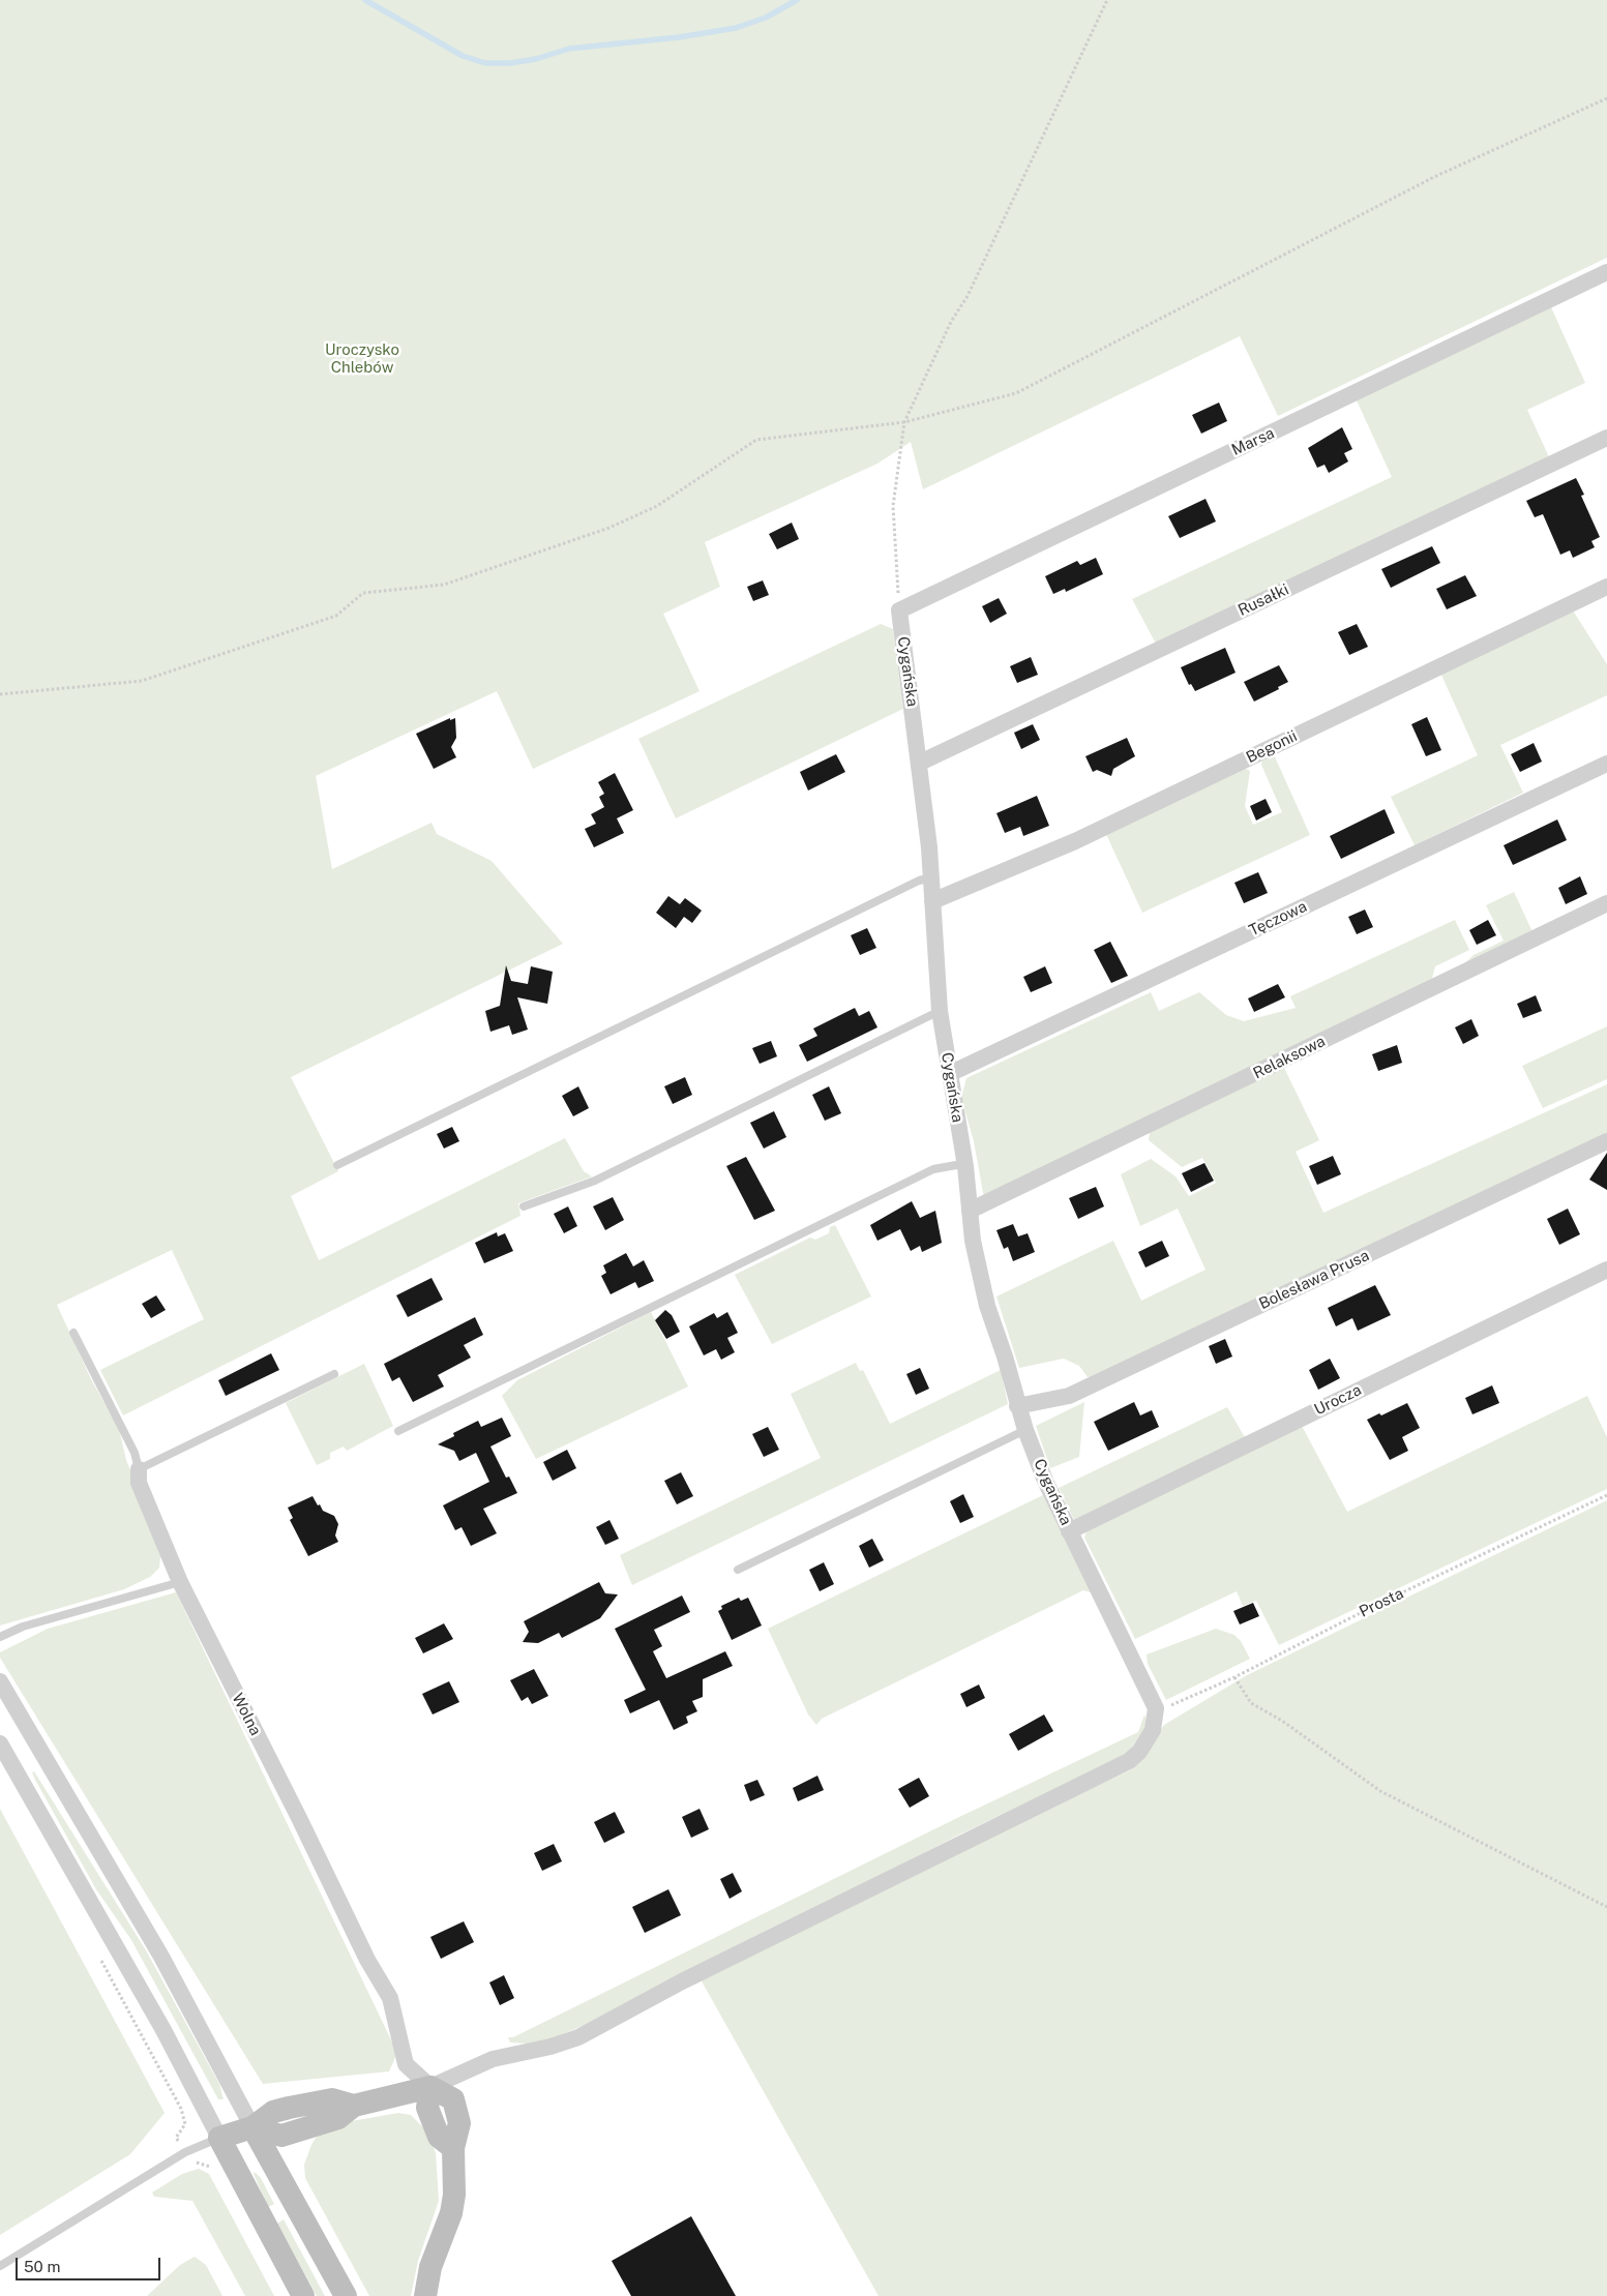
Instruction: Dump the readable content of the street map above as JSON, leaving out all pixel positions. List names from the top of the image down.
{
  "streets": {
    "street": [
      "Marsa",
      "Rusałki",
      "Cygańska",
      "Begonii",
      "Tęczowa",
      "Relaksowa",
      "Bolesława Prusa",
      "Urocza",
      "Wolna"
    ],
    "path": ["Prosta"]
  },
  "crossings": [
    ["Marsa", "Cygańska"],
    ["Rusałki", "Cygańska"],
    ["Cygańska", "Begonii"],
    ["Cygańska", "Tęczowa"],
    ["Cygańska", "Relaksowa"],
    ["Cygańska", "Bolesława Prusa"],
    ["Cygańska", "Urocza"],
    ["Cygańska", "Prosta"]
  ],
  "parks": ["Uroczysko Chlebów"],
  "scale_bar": "50 m"
}
